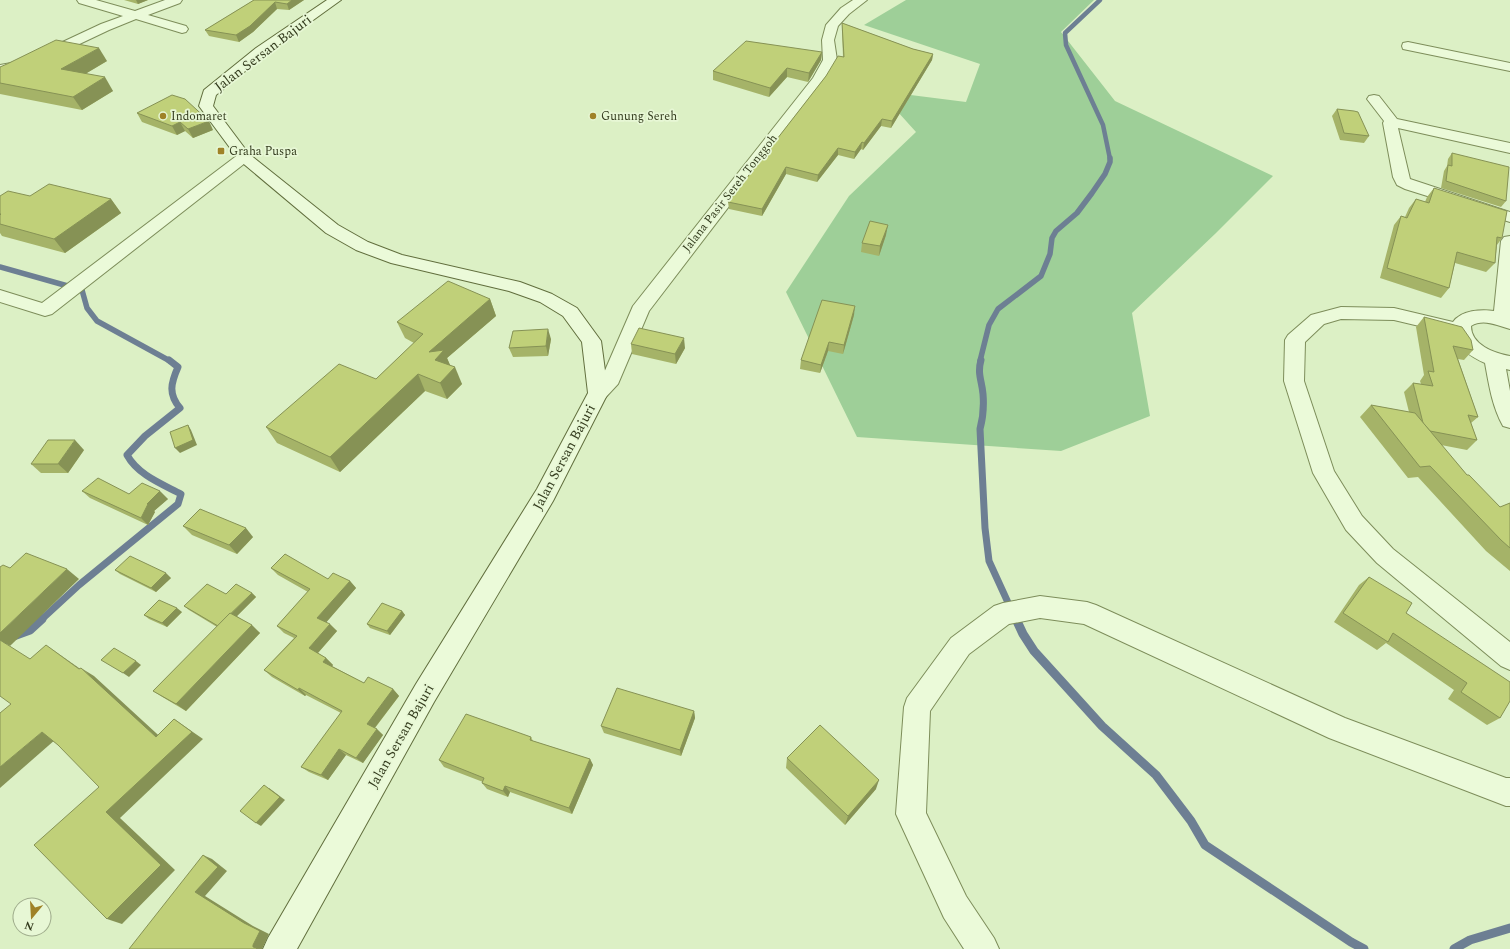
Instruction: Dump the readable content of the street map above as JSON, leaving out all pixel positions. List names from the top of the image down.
{
  "streets": {
    "street": ["Jalan Sersan Bajuri", "Jalana Pasir Sereh Tonggoh"]
  },
  "crossings": [
    ["Jalan Sersan Bajuri", "Jalana Pasir Sereh Tonggoh"]
  ],
  "places": {
    "other": ["Indomaret", "Gunung Sereh"],
    "transit": ["Graha Puspa"]
  },
  "north": "bottom"
}
